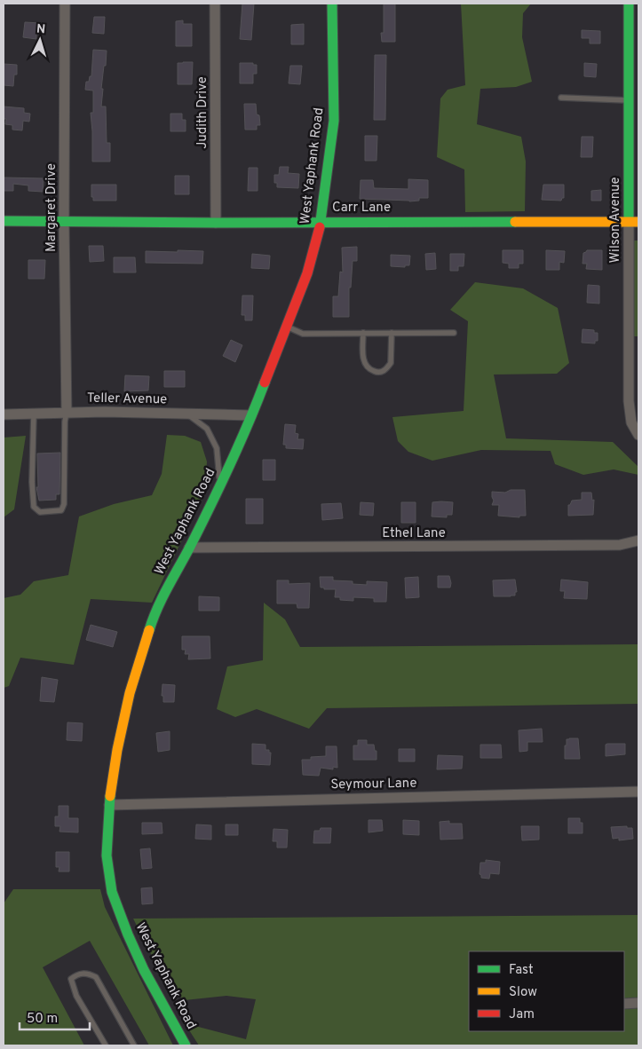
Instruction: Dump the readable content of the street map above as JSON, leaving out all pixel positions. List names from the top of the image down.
{
  "streets": {
    "street": [
      "Judith Drive",
      "West Yaphank Road",
      "Margaret Drive",
      "Carr Lane",
      "Wilson Avenue",
      "Teller Avenue",
      "Ethel Lane",
      "Seymour Lane"
    ]
  },
  "crossings": [
    ["Judith Drive", "Carr Lane"],
    ["West Yaphank Road", "Carr Lane"],
    ["West Yaphank Road", "Teller Avenue"],
    ["West Yaphank Road", "Ethel Lane"],
    ["West Yaphank Road", "Seymour Lane"],
    ["Margaret Drive", "Carr Lane"],
    ["Margaret Drive", "Teller Avenue"],
    ["Carr Lane", "Wilson Avenue"]
  ],
  "legend": ["Fast", "Slow", "Jam"],
  "scale_bar": "50 m",
  "north": "top"
}
